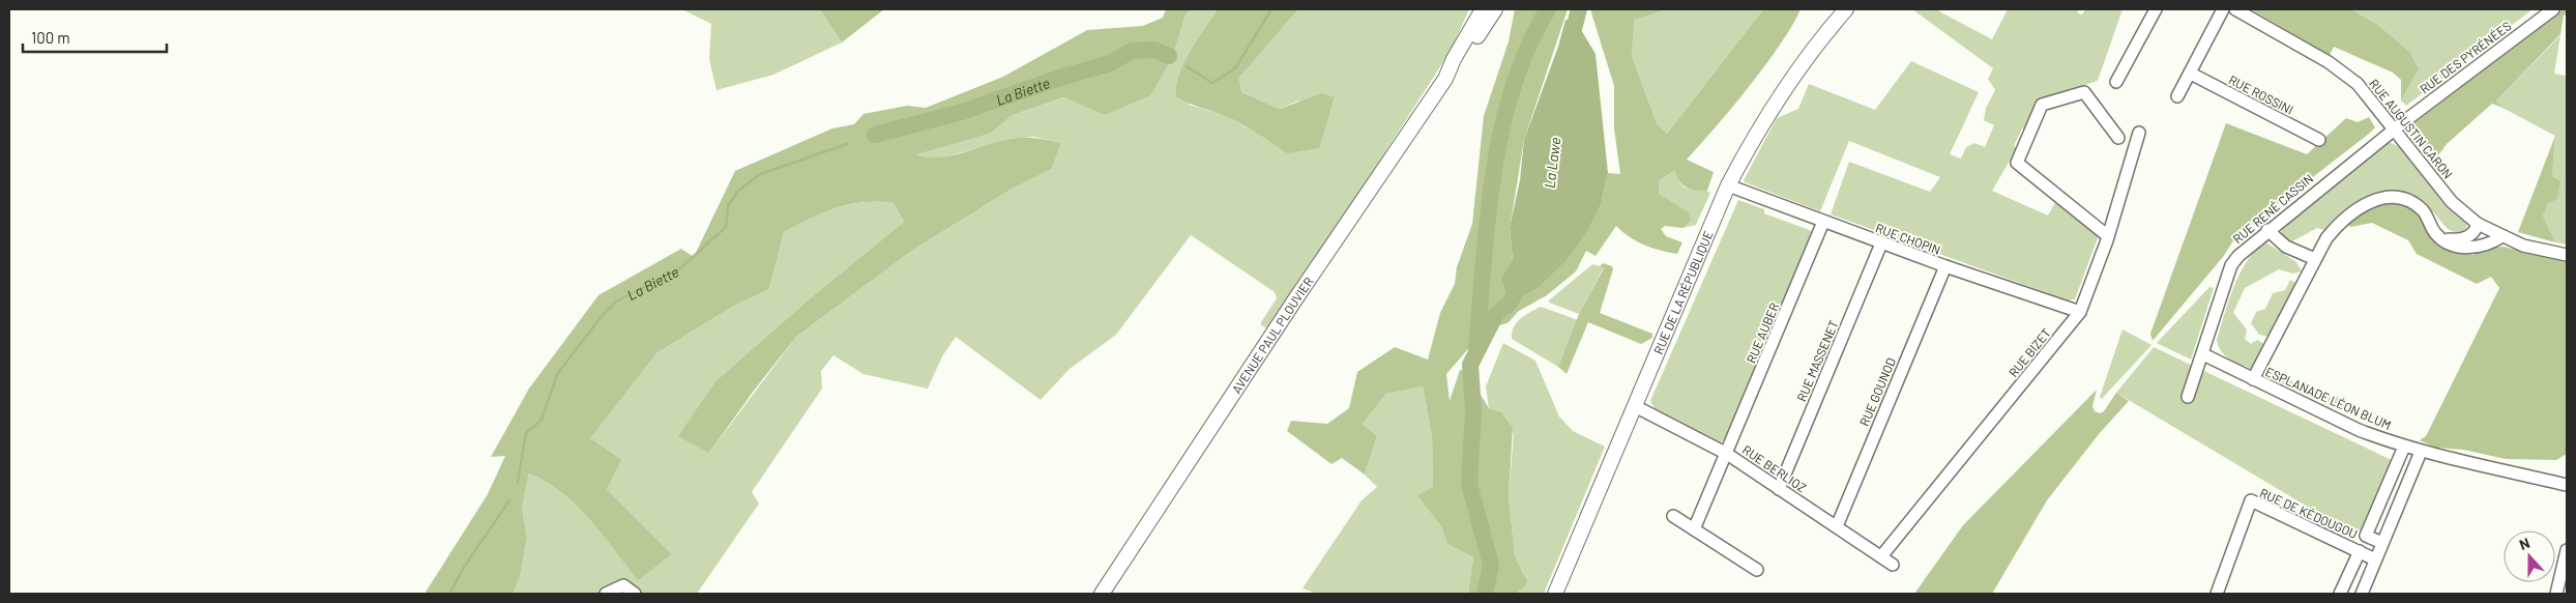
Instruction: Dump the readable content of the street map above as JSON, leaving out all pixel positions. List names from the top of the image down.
{
  "streets": {
    "main road": ["RUE DE LA RÉPUBLIQUE", "AVENUE PAUL PLOUVIER"],
    "street": [
      "RUE DES PYRÉNÉES",
      "RUE ROSSINI",
      "RUE AUGUSTIN CARON",
      "RUE RENÉ CASSIN",
      "RUE CHOPIN",
      "RUE AUBER",
      "RUE BIZET",
      "RUE MASSENET",
      "RUE GOUNOD",
      "ESPLANADE LÉON BLUM",
      "RUE BERLIOZ",
      "RUE DE KÉDOUGOU"
    ]
  },
  "crossings": [
    ["RUE DES PYRÉNÉES", "RUE AUGUSTIN CARON"],
    ["RUE DES PYRÉNÉES", "RUE RENÉ CASSIN"],
    ["RUE AUGUSTIN CARON", "RUE RENÉ CASSIN"],
    ["RUE RENÉ CASSIN", "ESPLANADE LÉON BLUM"],
    ["RUE CHOPIN", "RUE DE LA RÉPUBLIQUE"],
    ["RUE CHOPIN", "RUE AUBER"],
    ["RUE CHOPIN", "RUE BIZET"],
    ["RUE CHOPIN", "RUE MASSENET"],
    ["RUE CHOPIN", "RUE GOUNOD"],
    ["RUE DE LA RÉPUBLIQUE", "RUE BERLIOZ"],
    ["RUE AUBER", "RUE BERLIOZ"],
    ["RUE BIZET", "RUE BERLIOZ"],
    ["RUE MASSENET", "RUE BERLIOZ"],
    ["RUE GOUNOD", "RUE BERLIOZ"]
  ],
  "water": ["La Biette", "La Lawe"],
  "scale_bar": "100 m",
  "north": "top"
}
